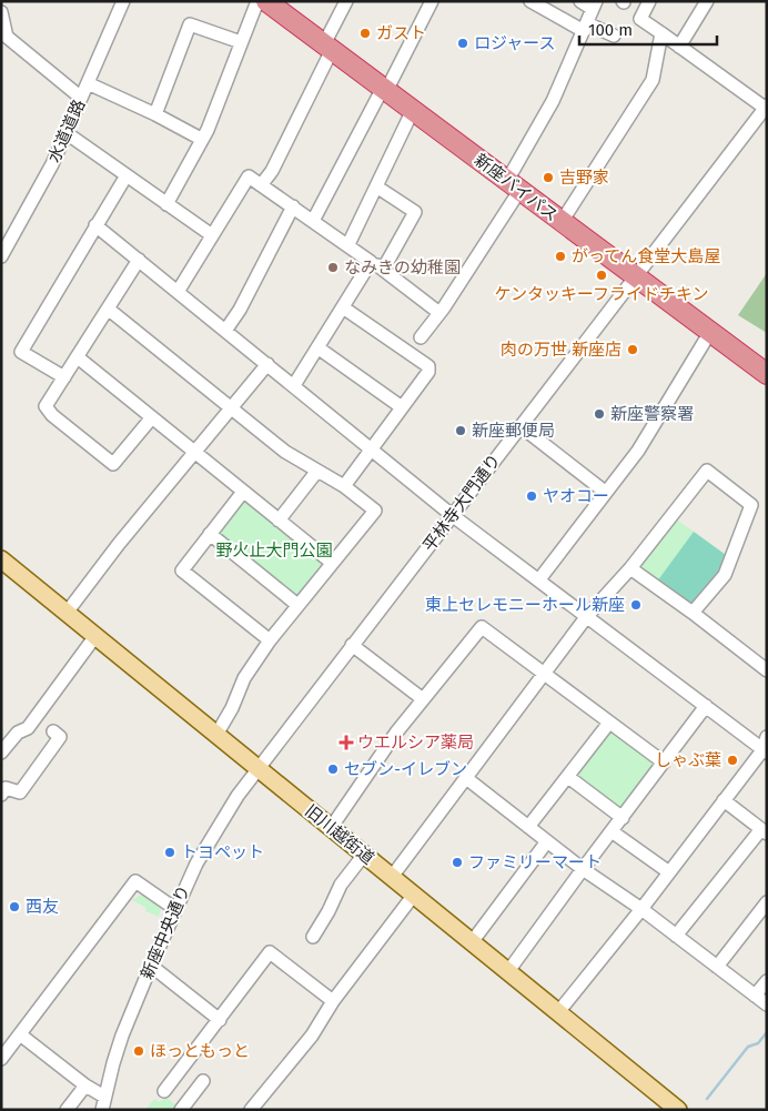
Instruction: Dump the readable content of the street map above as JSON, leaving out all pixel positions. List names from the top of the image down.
{
  "streets": {
    "highway": ["新座バイパス"],
    "main road": ["旧川越街道"],
    "street": ["水道道路", "平林寺大門通り", "新座中央通り"]
  },
  "crossings": [
    ["新座バイパス", "平林寺大門通り"],
    ["平林寺大門通り", "旧川越街道"],
    ["平林寺大門通り", "新座中央通り"],
    ["旧川越街道", "新座中央通り"]
  ],
  "parks": ["野火止大門公園"],
  "places": {
    "other": [
      "ガスト",
      "ロジャース",
      "吉野家",
      "がってん食堂大島屋",
      "なみきの幼稚園",
      "ケンタッキーフライドチキン",
      "肉の万世 新座店",
      "新座警察署",
      "新座郵便局",
      "ヤオコー",
      "東上セレモニーホール新座",
      "しゃぶ葉",
      "セブン-イレブン",
      "トヨペット",
      "ファミリーマート",
      "西友",
      "ほっともっと"
    ],
    "health": ["ウエルシア薬局"]
  },
  "scale_bar": "100 m"
}
